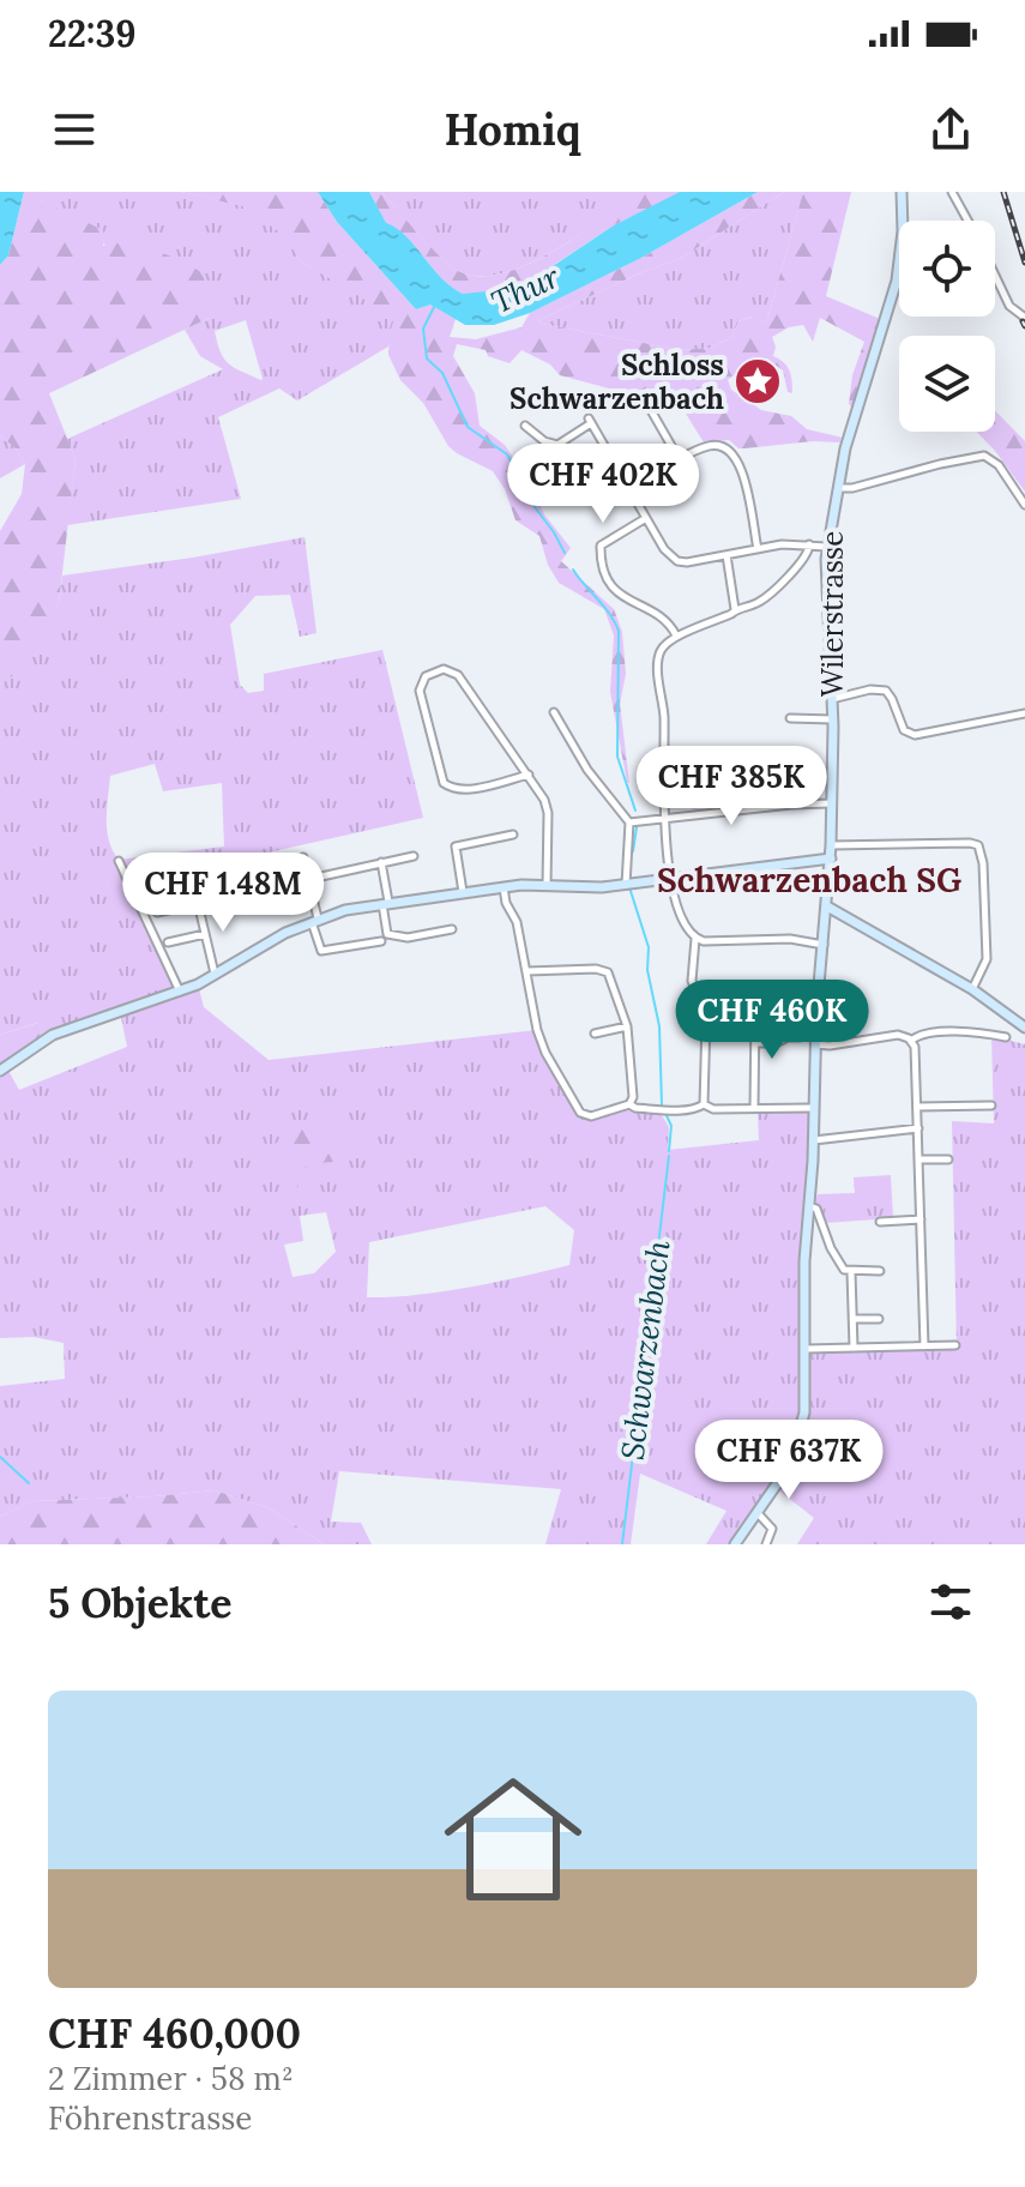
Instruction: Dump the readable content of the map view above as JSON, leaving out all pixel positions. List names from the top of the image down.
{
  "streets": {
    "main road": ["Wilerstrasse"]
  },
  "districts": ["Schwarzenbach SG"],
  "water": ["Thur", "Schwarzenbach"],
  "places": {
    "place": ["Schloss Schwarzenbach"]
  },
  "page": {
    "status": "22:39",
    "header": "Homiq",
    "price": [
      "CHF 402K",
      "CHF 385K",
      "CHF 1.48M",
      "CHF 460K",
      "CHF 637K"
    ],
    "heading": "5 Objekte",
    "list": [
      {
        "name": "CHF 460,000",
        "note": "2 Zimmer · 58 m² · Föhrenstrasse"
      }
    ]
  }
}
